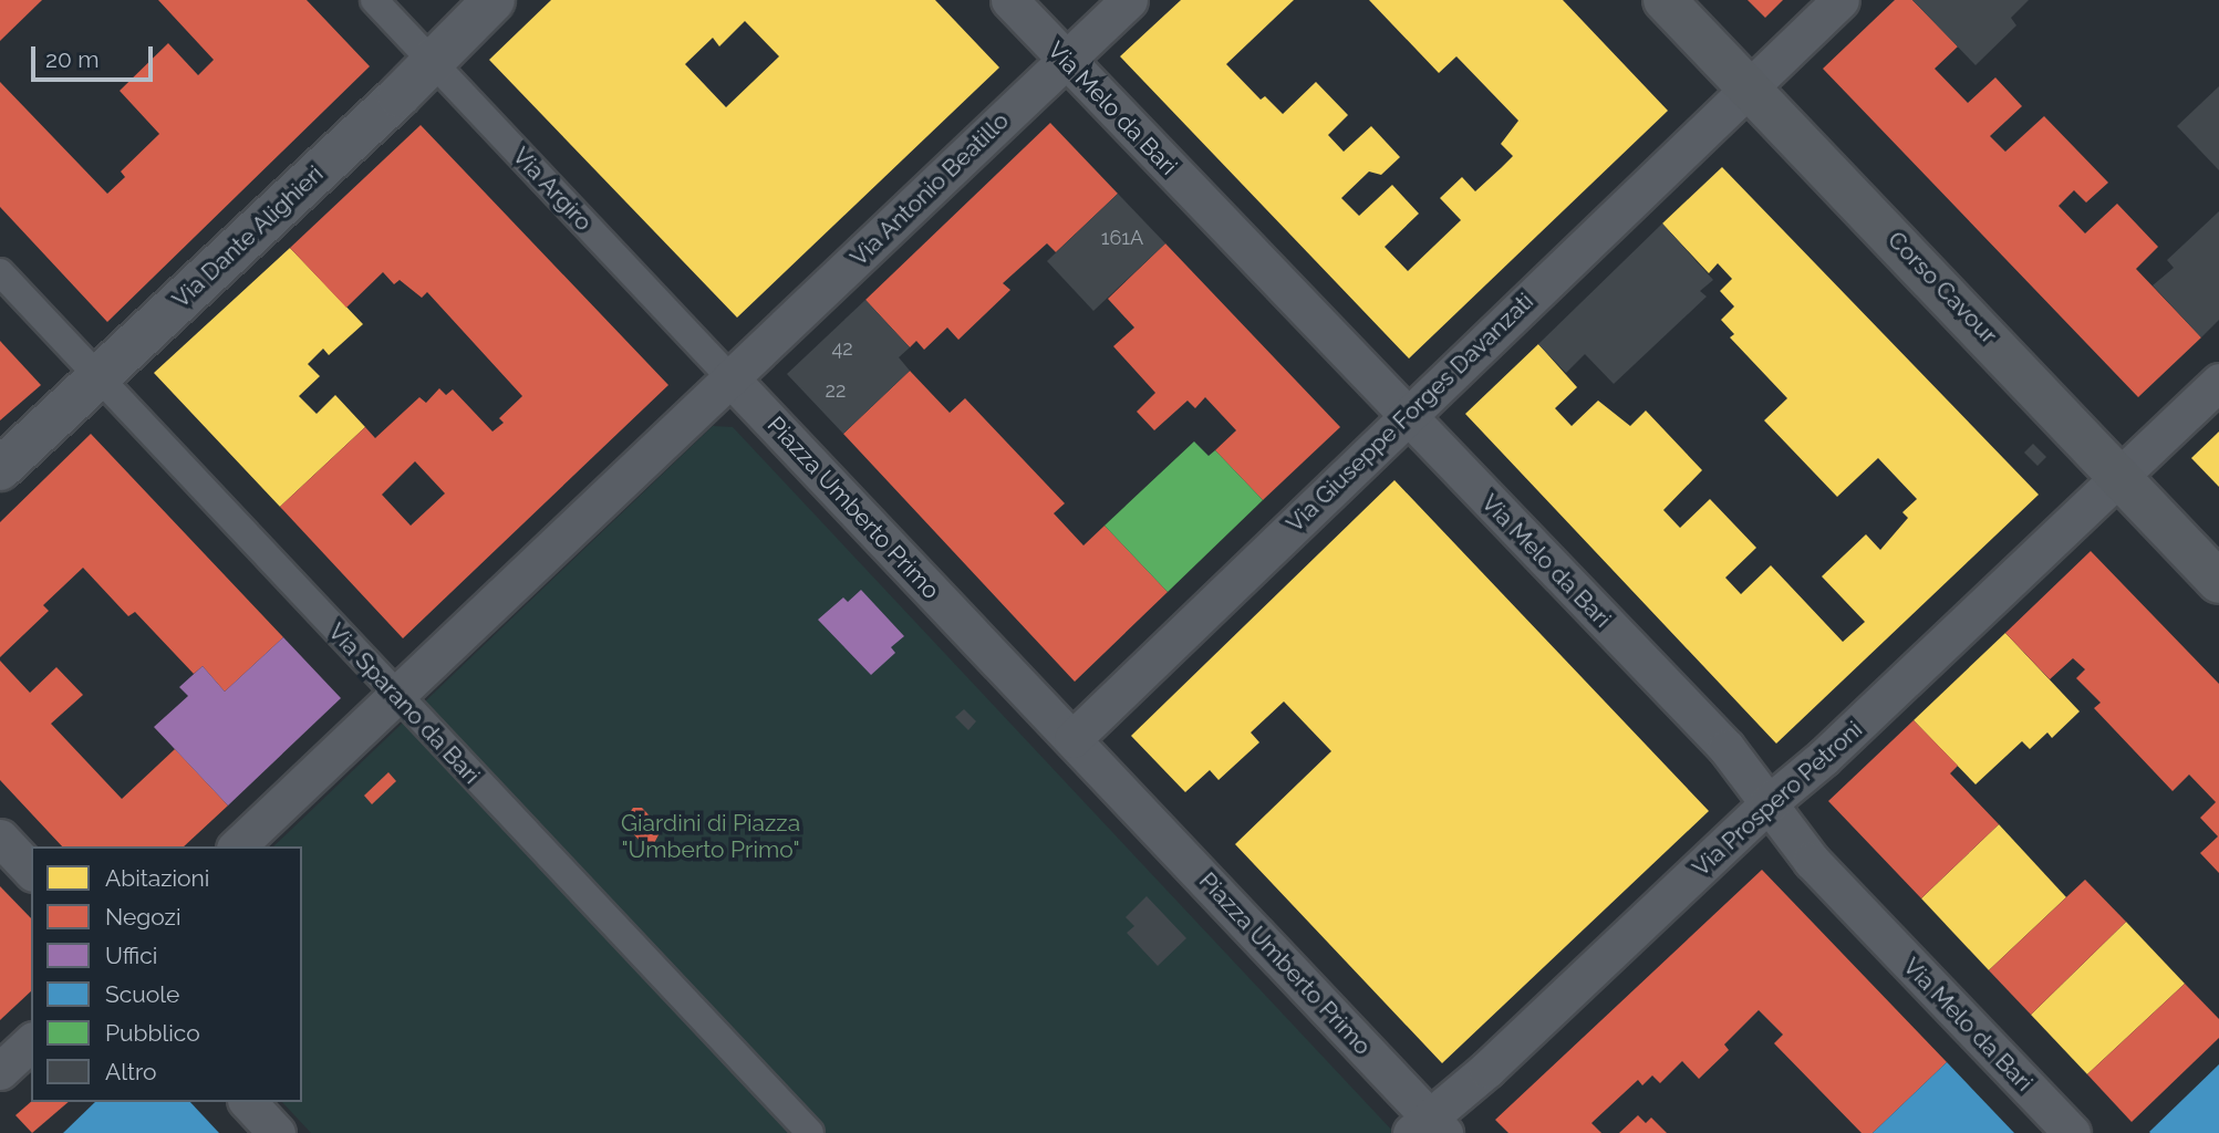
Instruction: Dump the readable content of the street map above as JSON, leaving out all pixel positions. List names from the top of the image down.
{
  "streets": {
    "main road": ["Corso Cavour"],
    "street": [
      "Via Melo da Bari",
      "Via Argiro",
      "Via Antonio Beatillo",
      "Via Dante Alighieri",
      "Via Giuseppe Forges Davanzati",
      "Piazza Umberto Primo",
      "Via Sparano da Bari",
      "Via Prospero Petroni"
    ]
  },
  "crossings": [
    ["Via Melo da Bari", "Via Antonio Beatillo"],
    ["Via Melo da Bari", "Via Giuseppe Forges Davanzati"],
    ["Via Melo da Bari", "Via Prospero Petroni"],
    ["Via Argiro", "Via Antonio Beatillo"],
    ["Via Argiro", "Via Dante Alighieri"],
    ["Via Argiro", "Piazza Umberto Primo"],
    ["Via Antonio Beatillo", "Piazza Umberto Primo"],
    ["Via Dante Alighieri", "Via Sparano da Bari"],
    ["Corso Cavour", "Via Giuseppe Forges Davanzati"],
    ["Corso Cavour", "Via Prospero Petroni"],
    ["Via Giuseppe Forges Davanzati", "Piazza Umberto Primo"],
    ["Piazza Umberto Primo", "Via Prospero Petroni"]
  ],
  "parks": ["Giardini di Piazza \"Umberto Primo\""],
  "house_numbers": ["161A", "42", "22"],
  "legend": [
    "Abitazioni",
    "Negozi",
    "Uffici",
    "Scuole",
    "Pubblico",
    "Altro"
  ],
  "scale_bar": "20 m"
}
